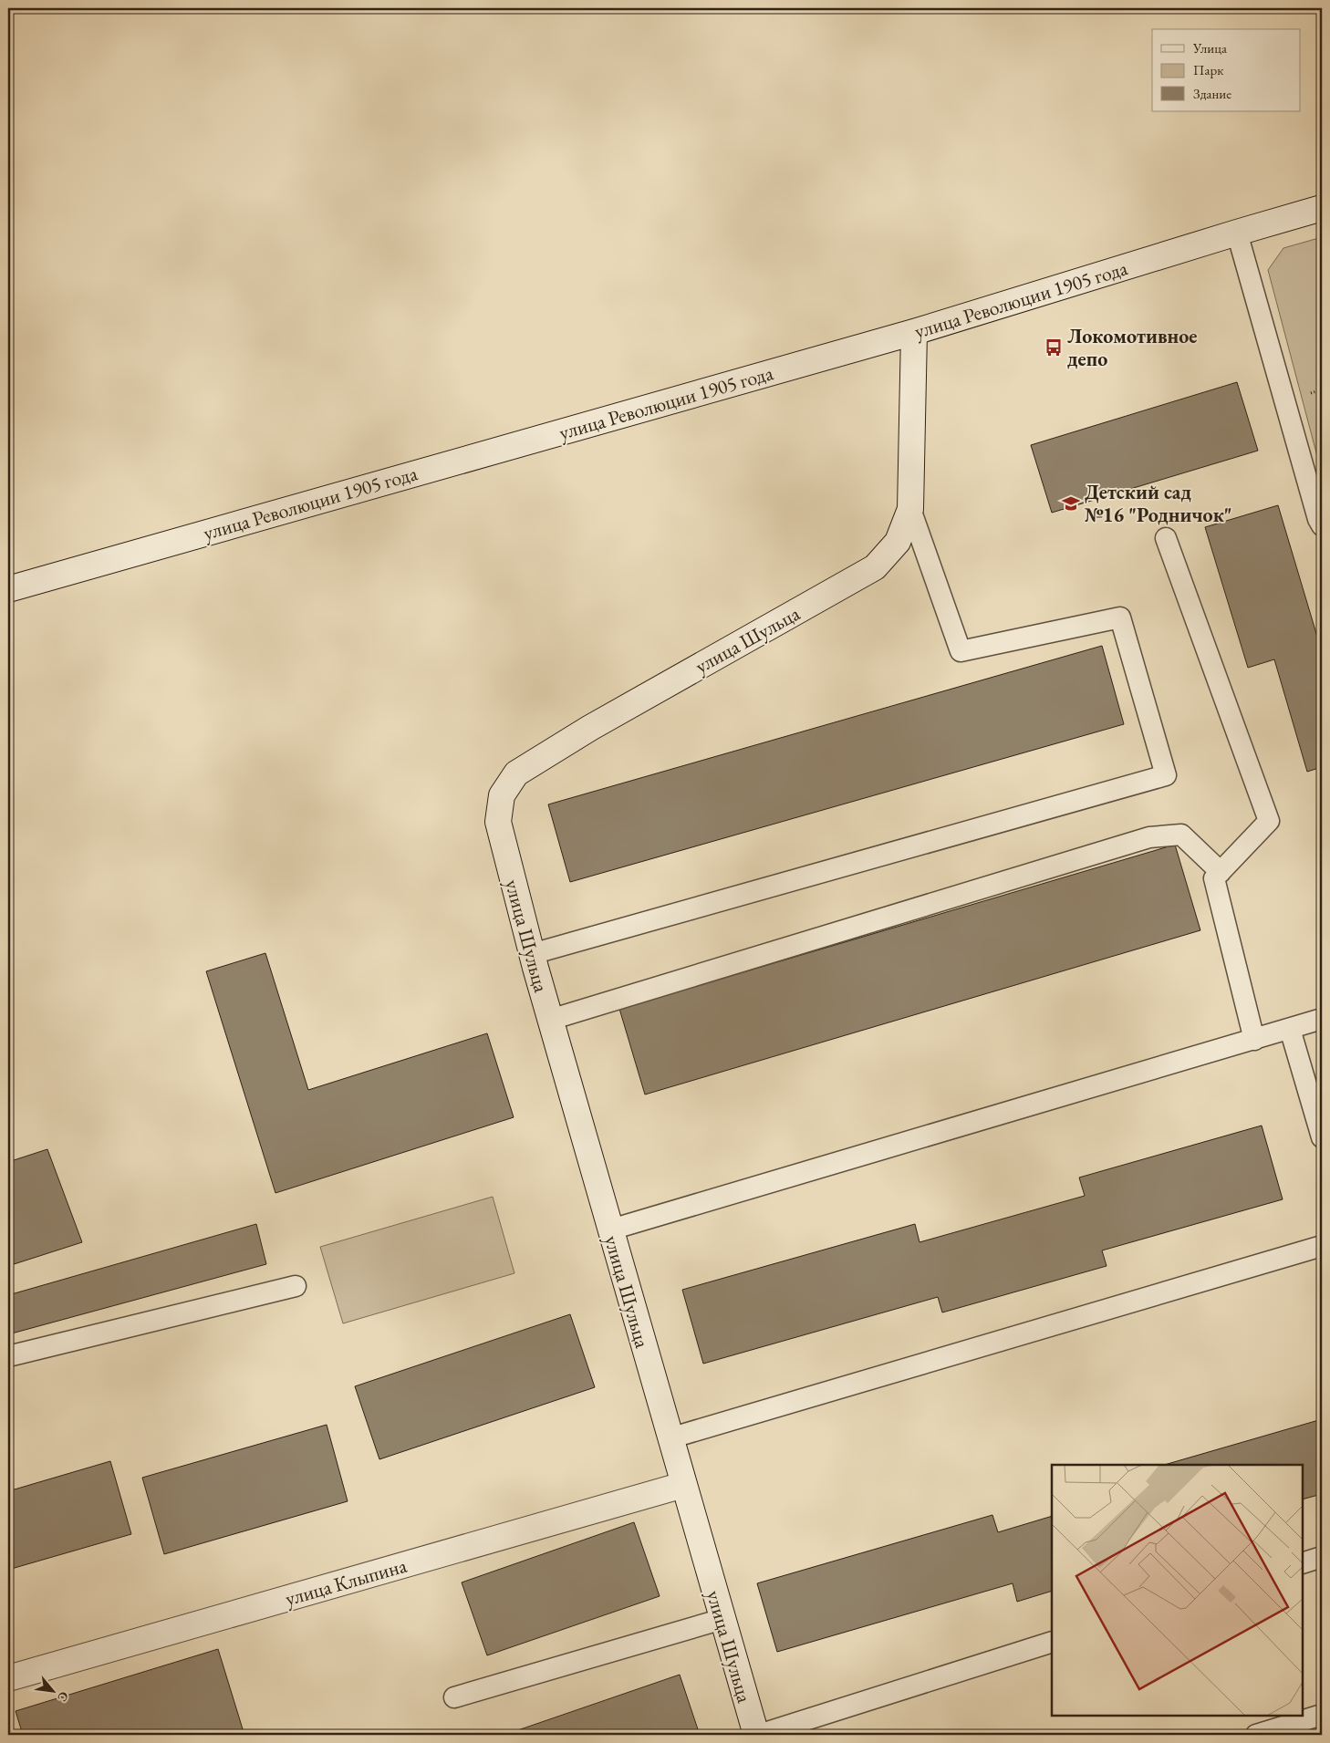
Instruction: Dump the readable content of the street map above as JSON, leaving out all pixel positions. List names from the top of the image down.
{
  "streets": {
    "street": ["улица Революции 1905 года", "улица Шульца", "улица Клыпина"]
  },
  "crossings": [
    ["улица Революции 1905 года", "улица Шульца"],
    ["улица Шульца", "улица Клыпина"]
  ],
  "places": {
    "bus stop": ["Локомотивное депо"],
    "school or university": ["Детский сад №16 \"Родничок\""]
  },
  "legend": ["Улица", "Парк", "Здание"],
  "north": "bottom right"
}
